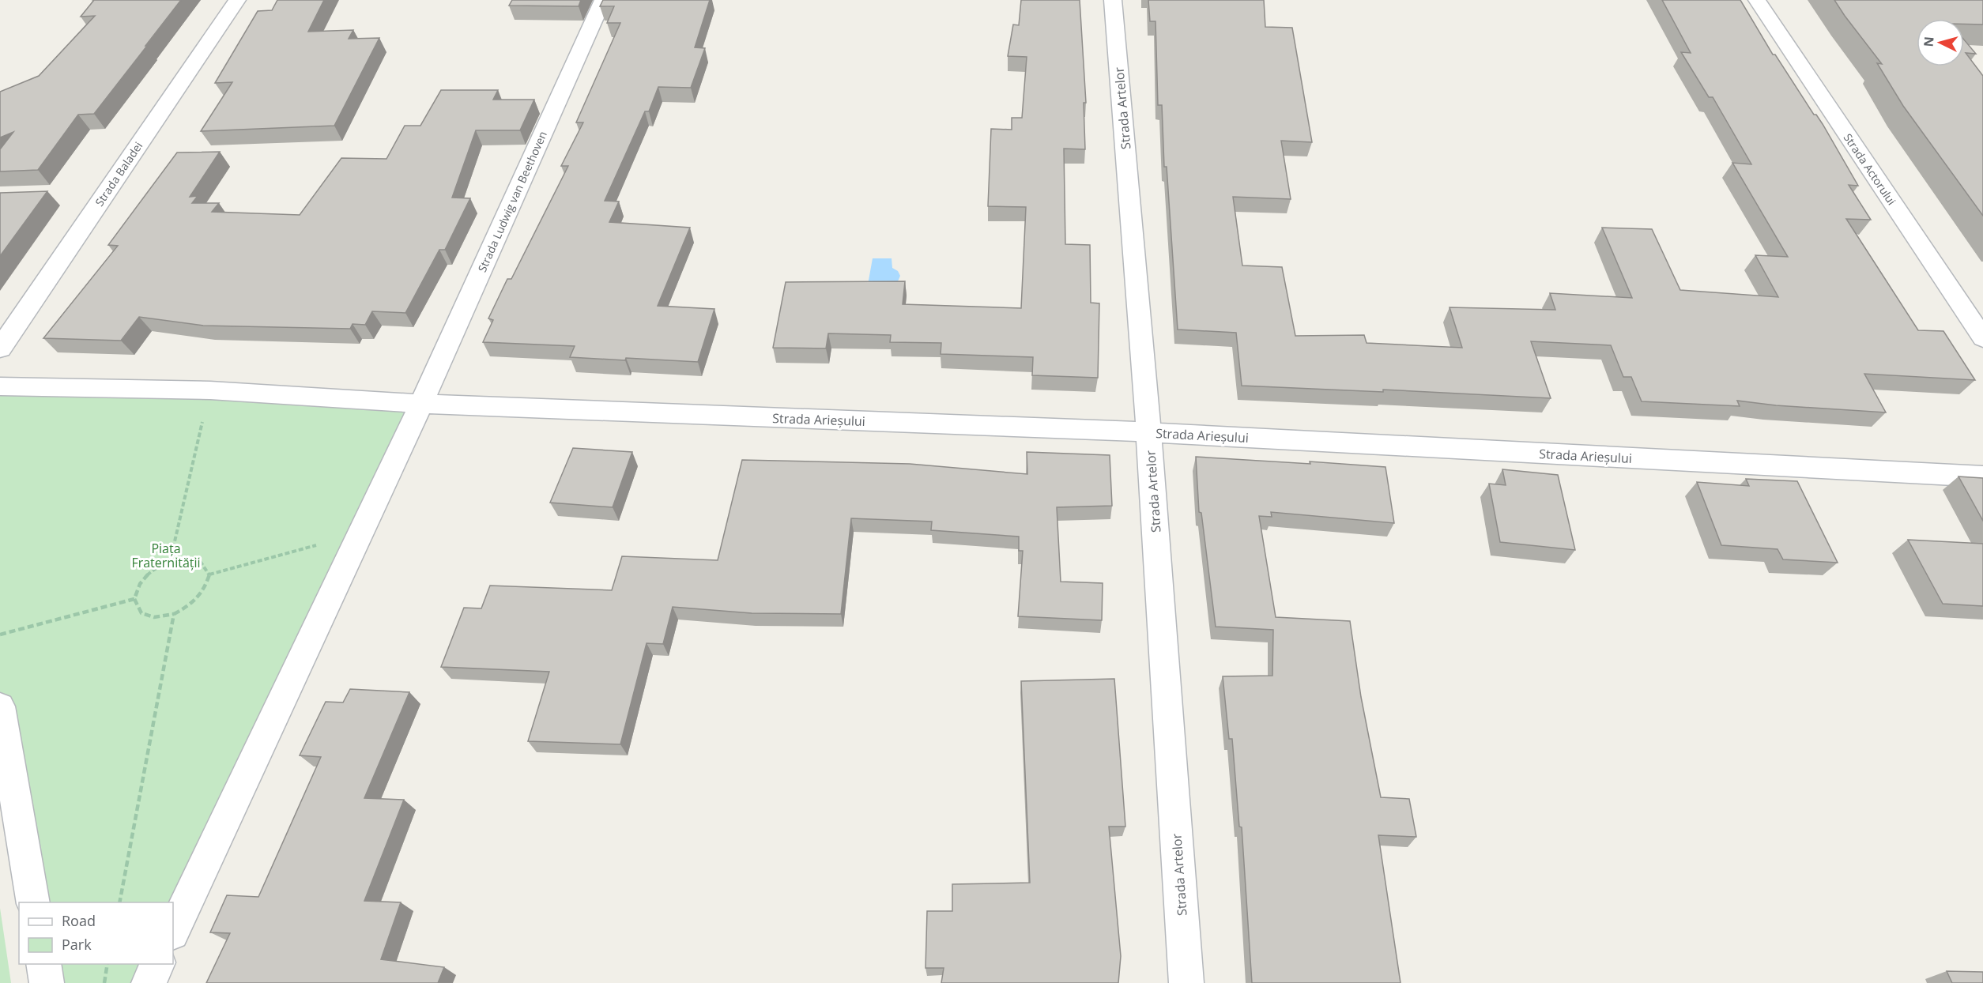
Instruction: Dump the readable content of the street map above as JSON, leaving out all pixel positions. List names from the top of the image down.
{
  "streets": {
    "street": [
      "Strada Artelor",
      "Strada Actorului",
      "Strada Baladei",
      "Strada Ludwig van Beethoven",
      "Strada Arieșului"
    ]
  },
  "crossings": [
    ["Strada Artelor", "Strada Arieșului"],
    ["Strada Ludwig van Beethoven", "Strada Arieșului"]
  ],
  "parks": ["Piața Fraternității"],
  "legend": ["Road", "Park"],
  "north": "left"
}
